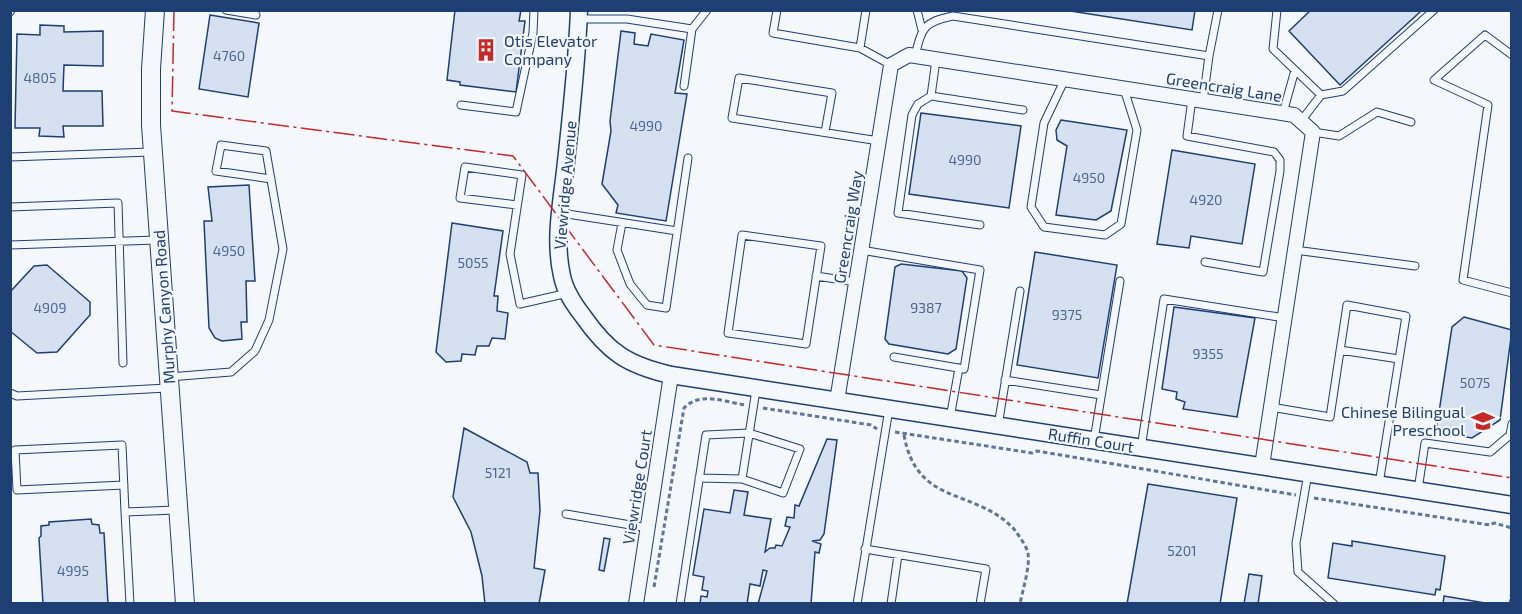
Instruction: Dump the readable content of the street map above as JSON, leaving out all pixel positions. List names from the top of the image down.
{
  "streets": {
    "main road": ["Murphy Canyon Road"],
    "street": [
      "Greencraig Lane",
      "Viewridge Avenue",
      "Greencraig Way",
      "Ruffin Court",
      "Viewridge Court"
    ]
  },
  "crossings": [
    ["Greencraig Lane", "Greencraig Way"],
    ["Viewridge Avenue", "Ruffin Court"],
    ["Viewridge Avenue", "Viewridge Court"],
    ["Greencraig Way", "Ruffin Court"],
    ["Ruffin Court", "Viewridge Court"]
  ],
  "places": {
    "building": ["Otis Elevator Company"],
    "school or university": ["Chinese Bilingual Preschool"]
  },
  "house_numbers": [
    "4760",
    "4805",
    "4990",
    "4990",
    "4950",
    "4920",
    "4950",
    "5055",
    "4909",
    "9387",
    "9375",
    "9355",
    "5075",
    "5121",
    "5201",
    "4995"
  ]
}
